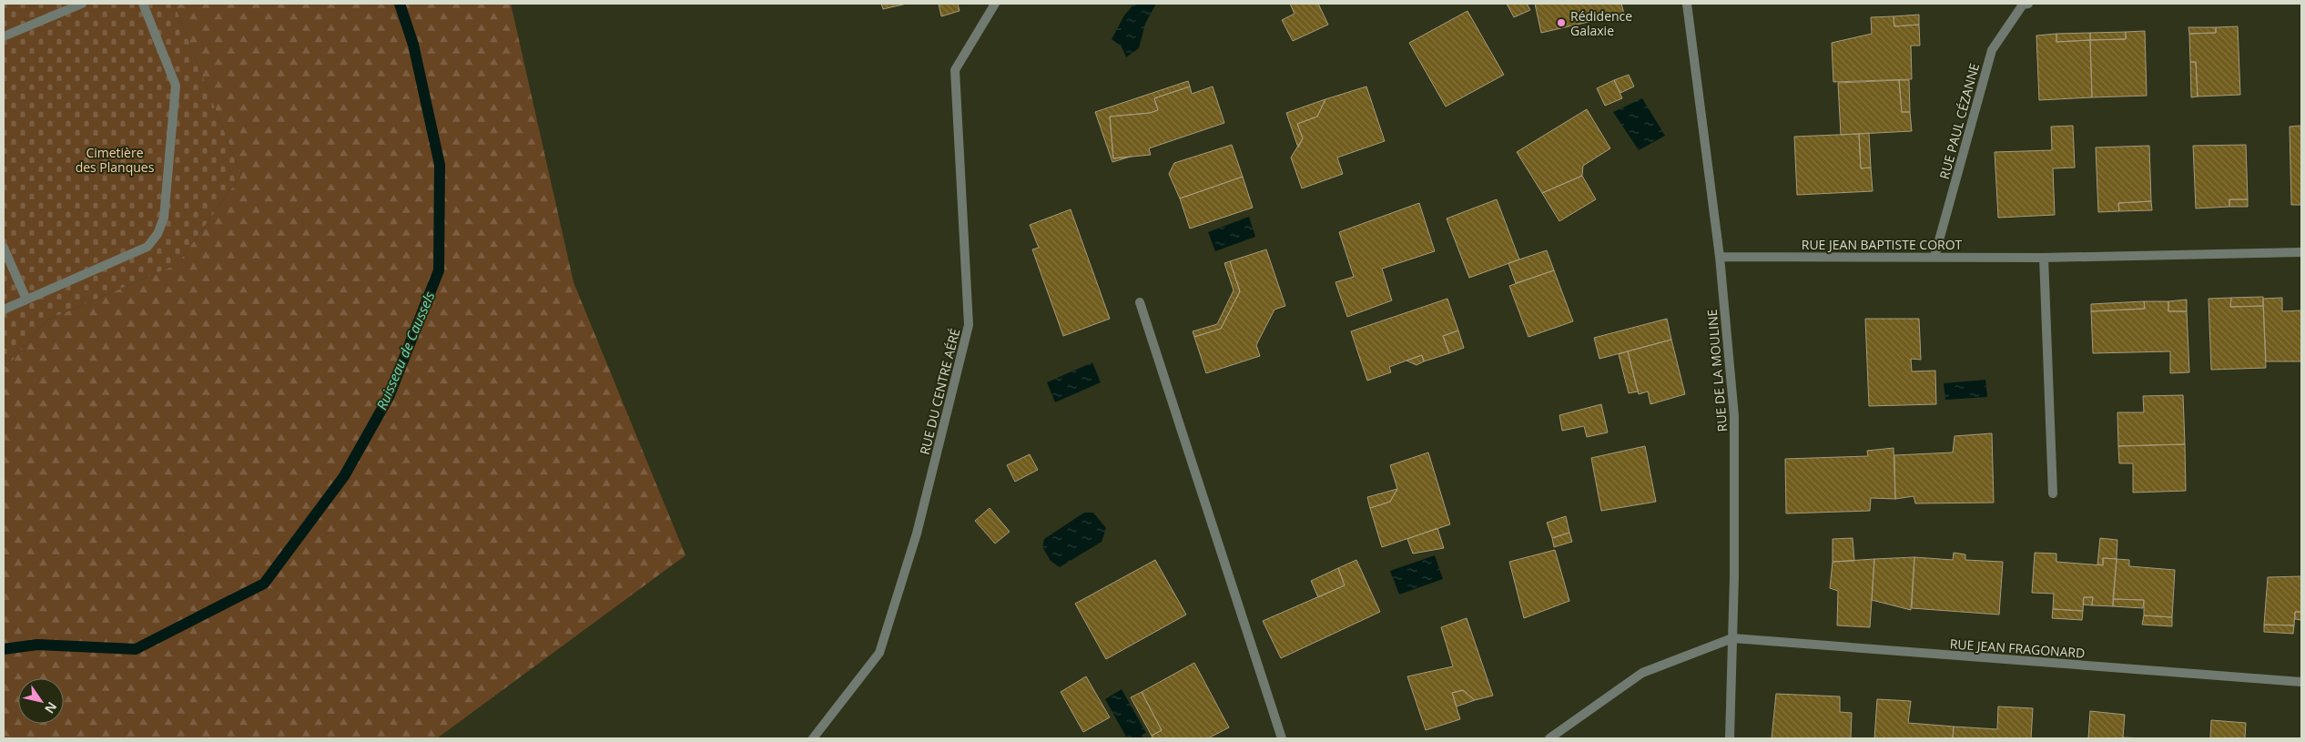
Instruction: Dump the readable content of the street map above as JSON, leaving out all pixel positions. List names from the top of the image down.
{
  "streets": {
    "street": [
      "RUE PAUL CÉZANNE",
      "RUE JEAN BAPTISTE COROT",
      "RUE DE LA MOULINE",
      "RUE DU CENTRE AÉRÉ",
      "RUE JEAN FRAGONARD"
    ]
  },
  "crossings": [
    ["RUE PAUL CÉZANNE", "RUE JEAN BAPTISTE COROT"],
    ["RUE JEAN BAPTISTE COROT", "RUE DE LA MOULINE"],
    ["RUE DE LA MOULINE", "RUE JEAN FRAGONARD"]
  ],
  "water": ["Ruisseau de Caussels"],
  "parks": ["Cimetière des Planques"],
  "places": ["Rédidence Galaxie"],
  "north": "bottom right"
}
